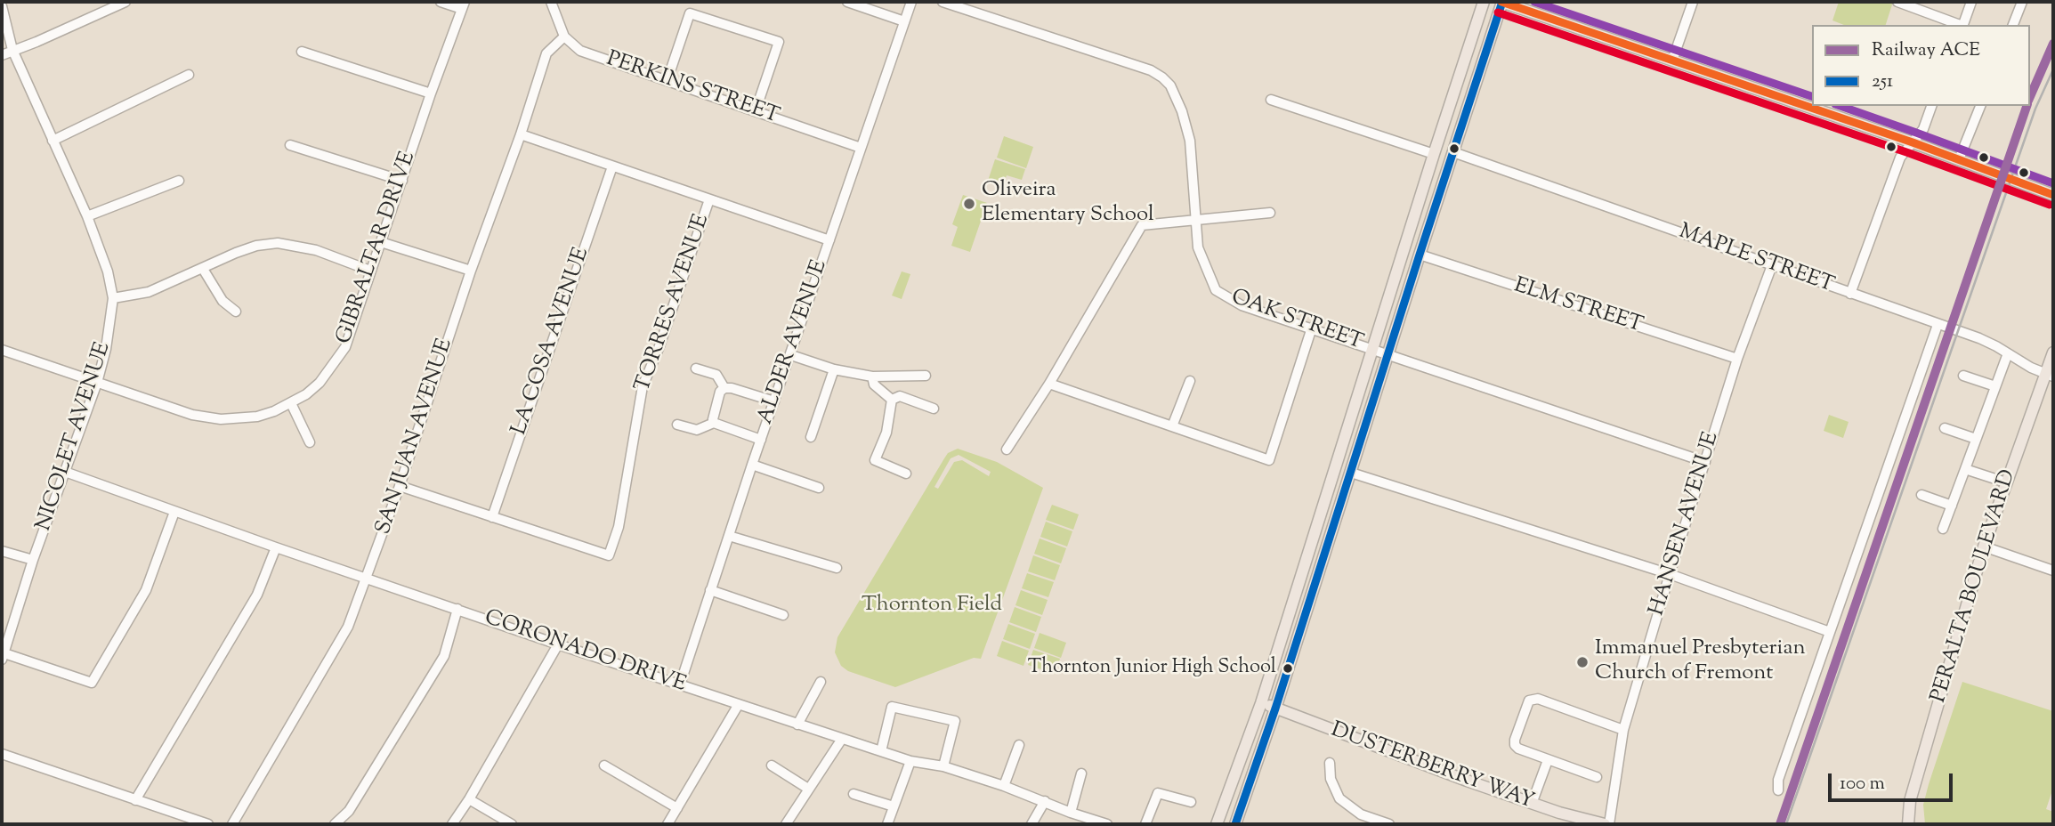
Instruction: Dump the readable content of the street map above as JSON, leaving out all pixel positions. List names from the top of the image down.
{
  "streets": {
    "main road": ["PERALTA BOULEVARD", "DUSTERBERRY WAY"],
    "street": [
      "PERKINS STREET",
      "GIBRALTAR DRIVE",
      "MAPLE STREET",
      "TORRES AVENUE",
      "ELM STREET",
      "OAK STREET",
      "LA COSA AVENUE",
      "ALDER AVENUE",
      "NICOLET AVENUE",
      "SAN JUAN AVENUE",
      "HANSEN AVENUE",
      "CORONADO DRIVE"
    ]
  },
  "crossings": [
    ["PERKINS STREET", "ALDER AVENUE"],
    ["PERKINS STREET", "SAN JUAN AVENUE"],
    ["GIBRALTAR DRIVE", "NICOLET AVENUE"],
    ["MAPLE STREET", "HANSEN AVENUE"],
    ["MAPLE STREET", "PERALTA BOULEVARD"],
    ["TORRES AVENUE", "LA COSA AVENUE"],
    ["ELM STREET", "HANSEN AVENUE"],
    ["OAK STREET", "HANSEN AVENUE"],
    ["ALDER AVENUE", "CORONADO DRIVE"],
    ["NICOLET AVENUE", "CORONADO DRIVE"],
    ["SAN JUAN AVENUE", "CORONADO DRIVE"],
    ["HANSEN AVENUE", "DUSTERBERRY WAY"]
  ],
  "parks": ["Thornton Field"],
  "places": ["Oliveira Elementary School", "Immanuel Presbyterian Church of Fremont", "Thornton Junior High School"],
  "lines": ["transit line 251", "rail line ACE"],
  "legend": ["Railway ACE", "251"],
  "scale_bar": "100 m"
}
